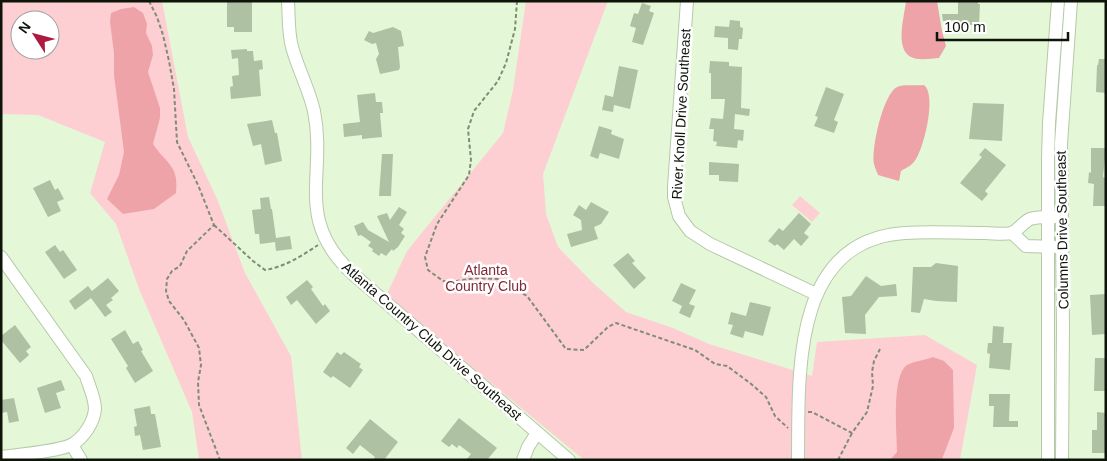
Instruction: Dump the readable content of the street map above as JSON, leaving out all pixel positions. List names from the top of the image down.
{
  "streets": {
    "street": ["River Knoll Drive Southeast", "Columns Drive Southeast", "Atlanta Country Club Drive Southeast"]
  },
  "parks": ["Atlanta Country Club"],
  "scale_bar": "100 m",
  "north": "top left"
}
